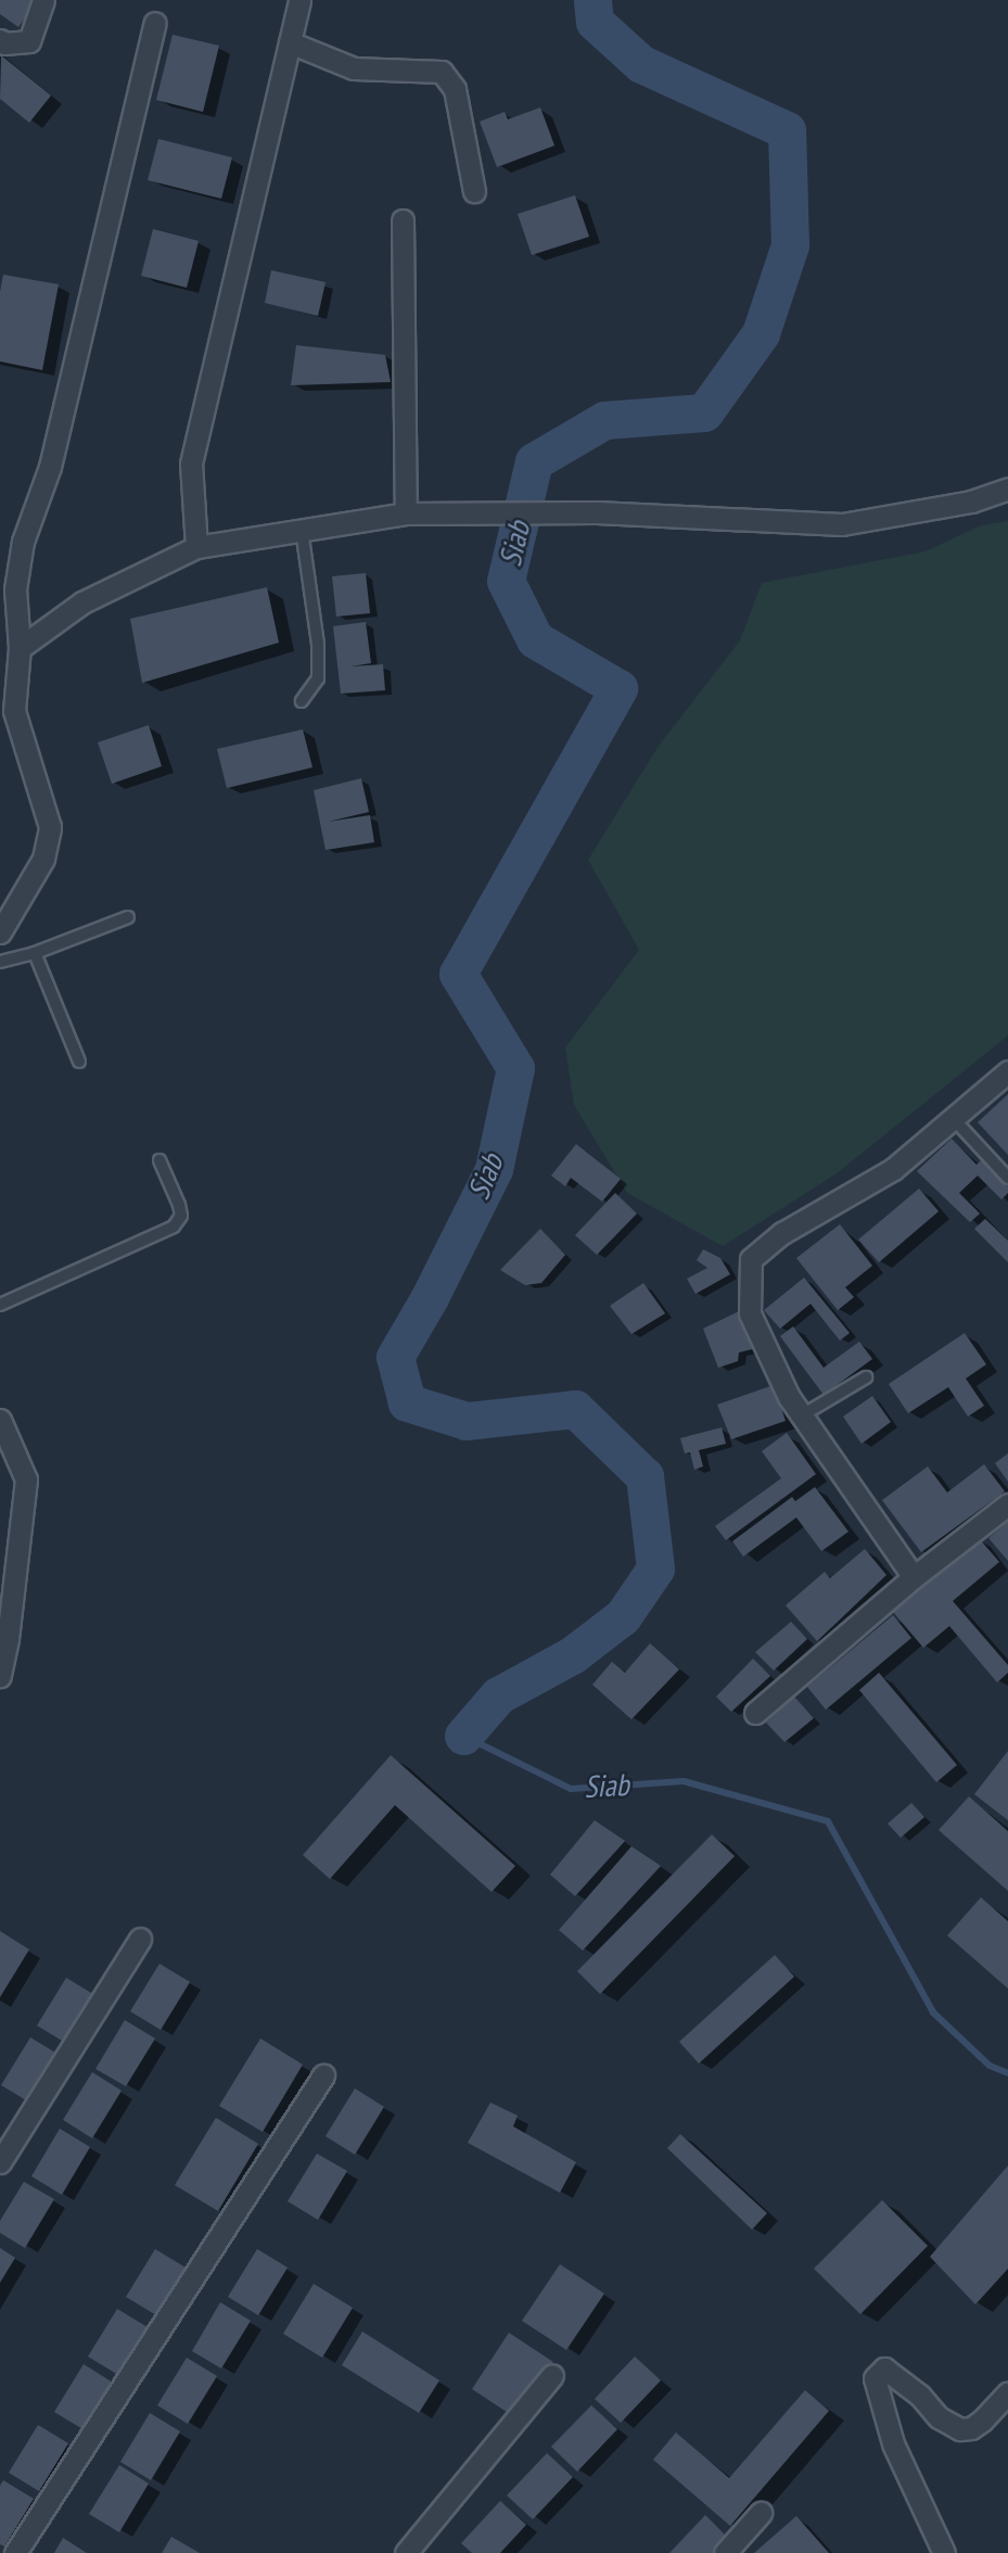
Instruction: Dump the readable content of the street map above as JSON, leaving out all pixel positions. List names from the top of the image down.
{
  "water": ["Siab"]
}
